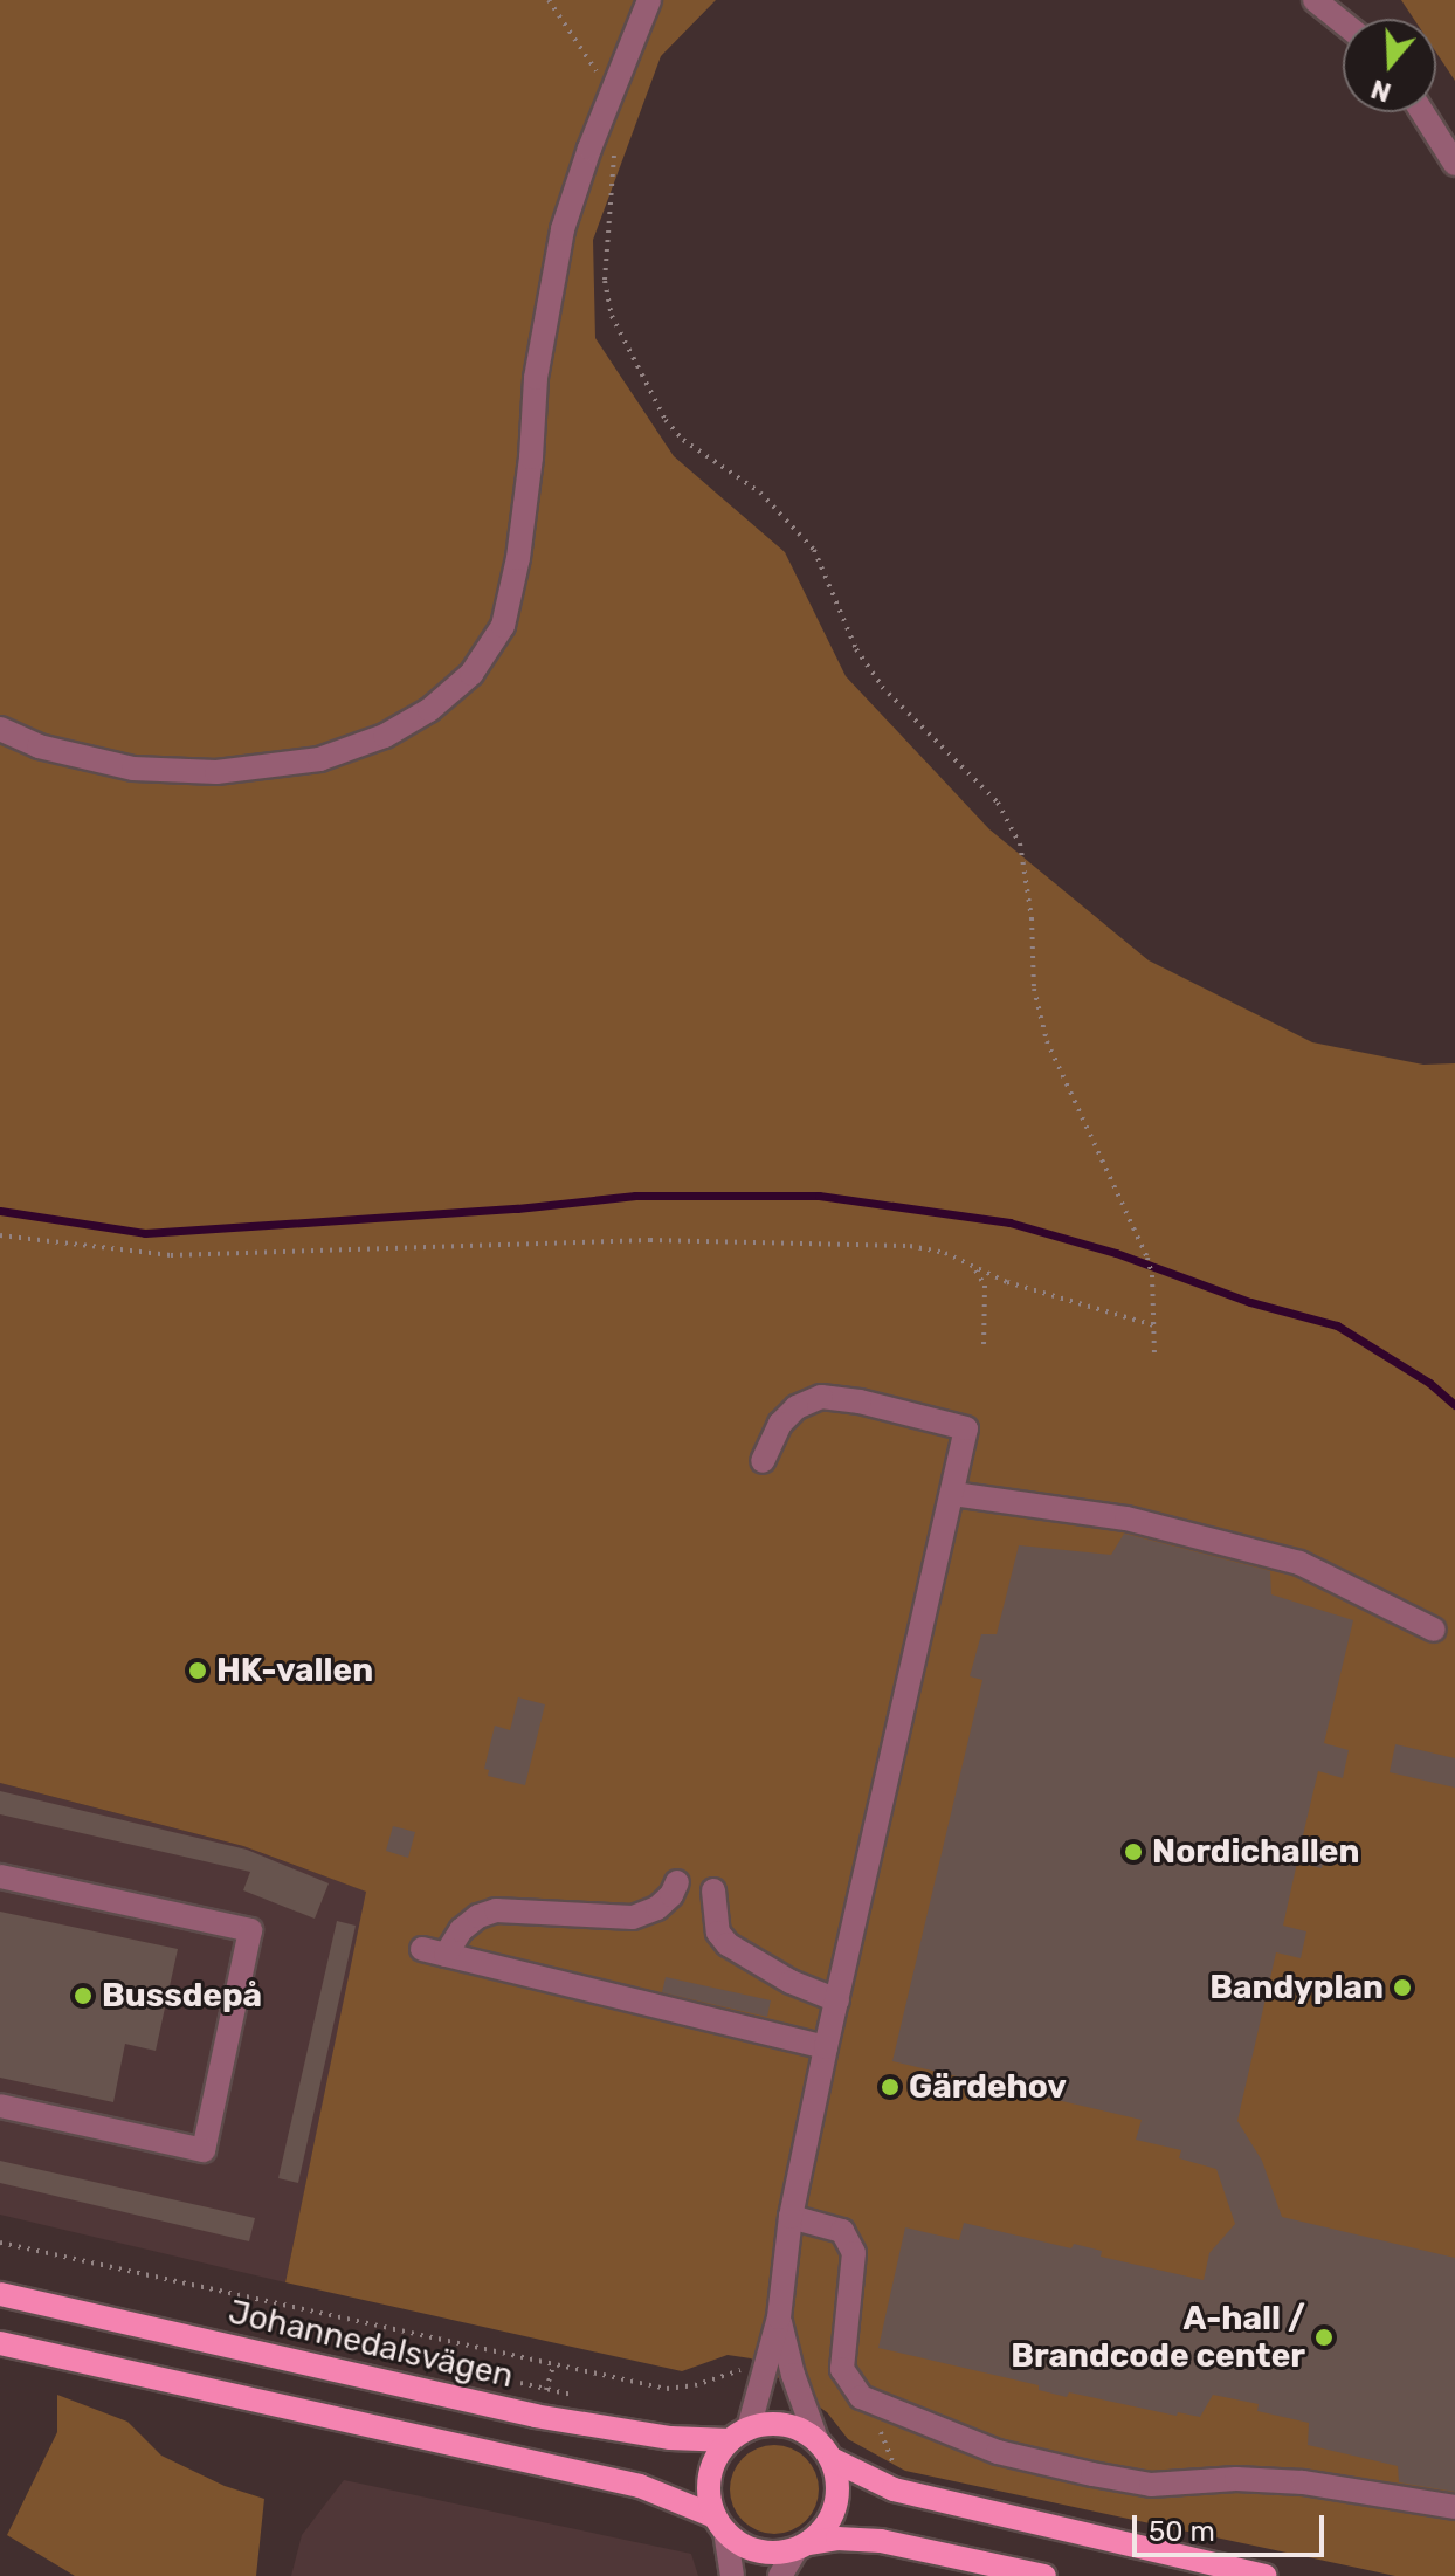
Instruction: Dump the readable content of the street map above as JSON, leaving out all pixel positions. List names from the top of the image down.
{
  "streets": {
    "main road": ["Johannedalsvägen"]
  },
  "places": [
    "HK-vallen",
    "Nordichallen",
    "Bandyplan",
    "Bussdepå",
    "Gärdehov",
    "A-hall / Brandcode center"
  ],
  "scale_bar": "50 m",
  "north": "bottom"
}
